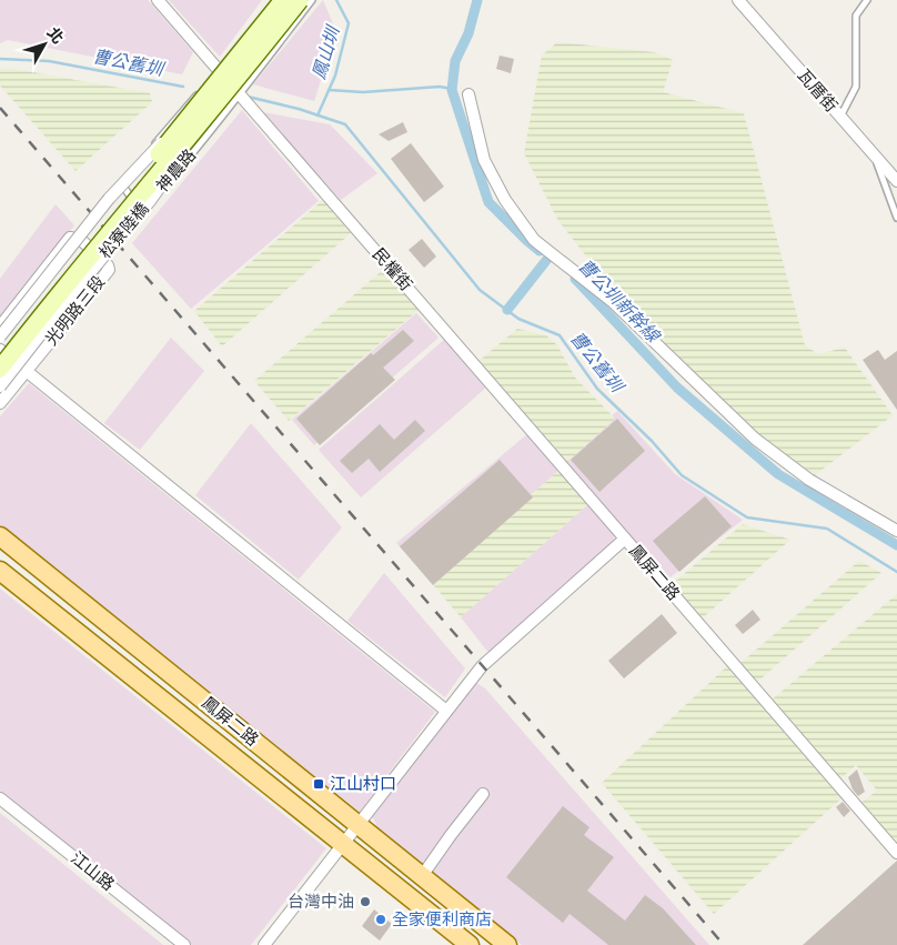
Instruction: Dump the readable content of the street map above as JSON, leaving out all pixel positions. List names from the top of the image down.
{
  "streets": {
    "main road": ["鳳屏二路"],
    "street": [
      "瓦厝街",
      "松寮陸橋",
      "民權街",
      "光明路三段",
      "江山路"
    ],
    "lane": ["神農路"]
  },
  "crossings": [
    ["神農路", "民權街"],
    ["民權街", "鳳屏二路"]
  ],
  "water": ["鳳山圳", "曹公舊圳", "曹公圳新幹線"],
  "places": {
    "transit": ["江山村口"],
    "other": ["台灣中油", "全家便利商店"]
  },
  "north": "top right"
}
